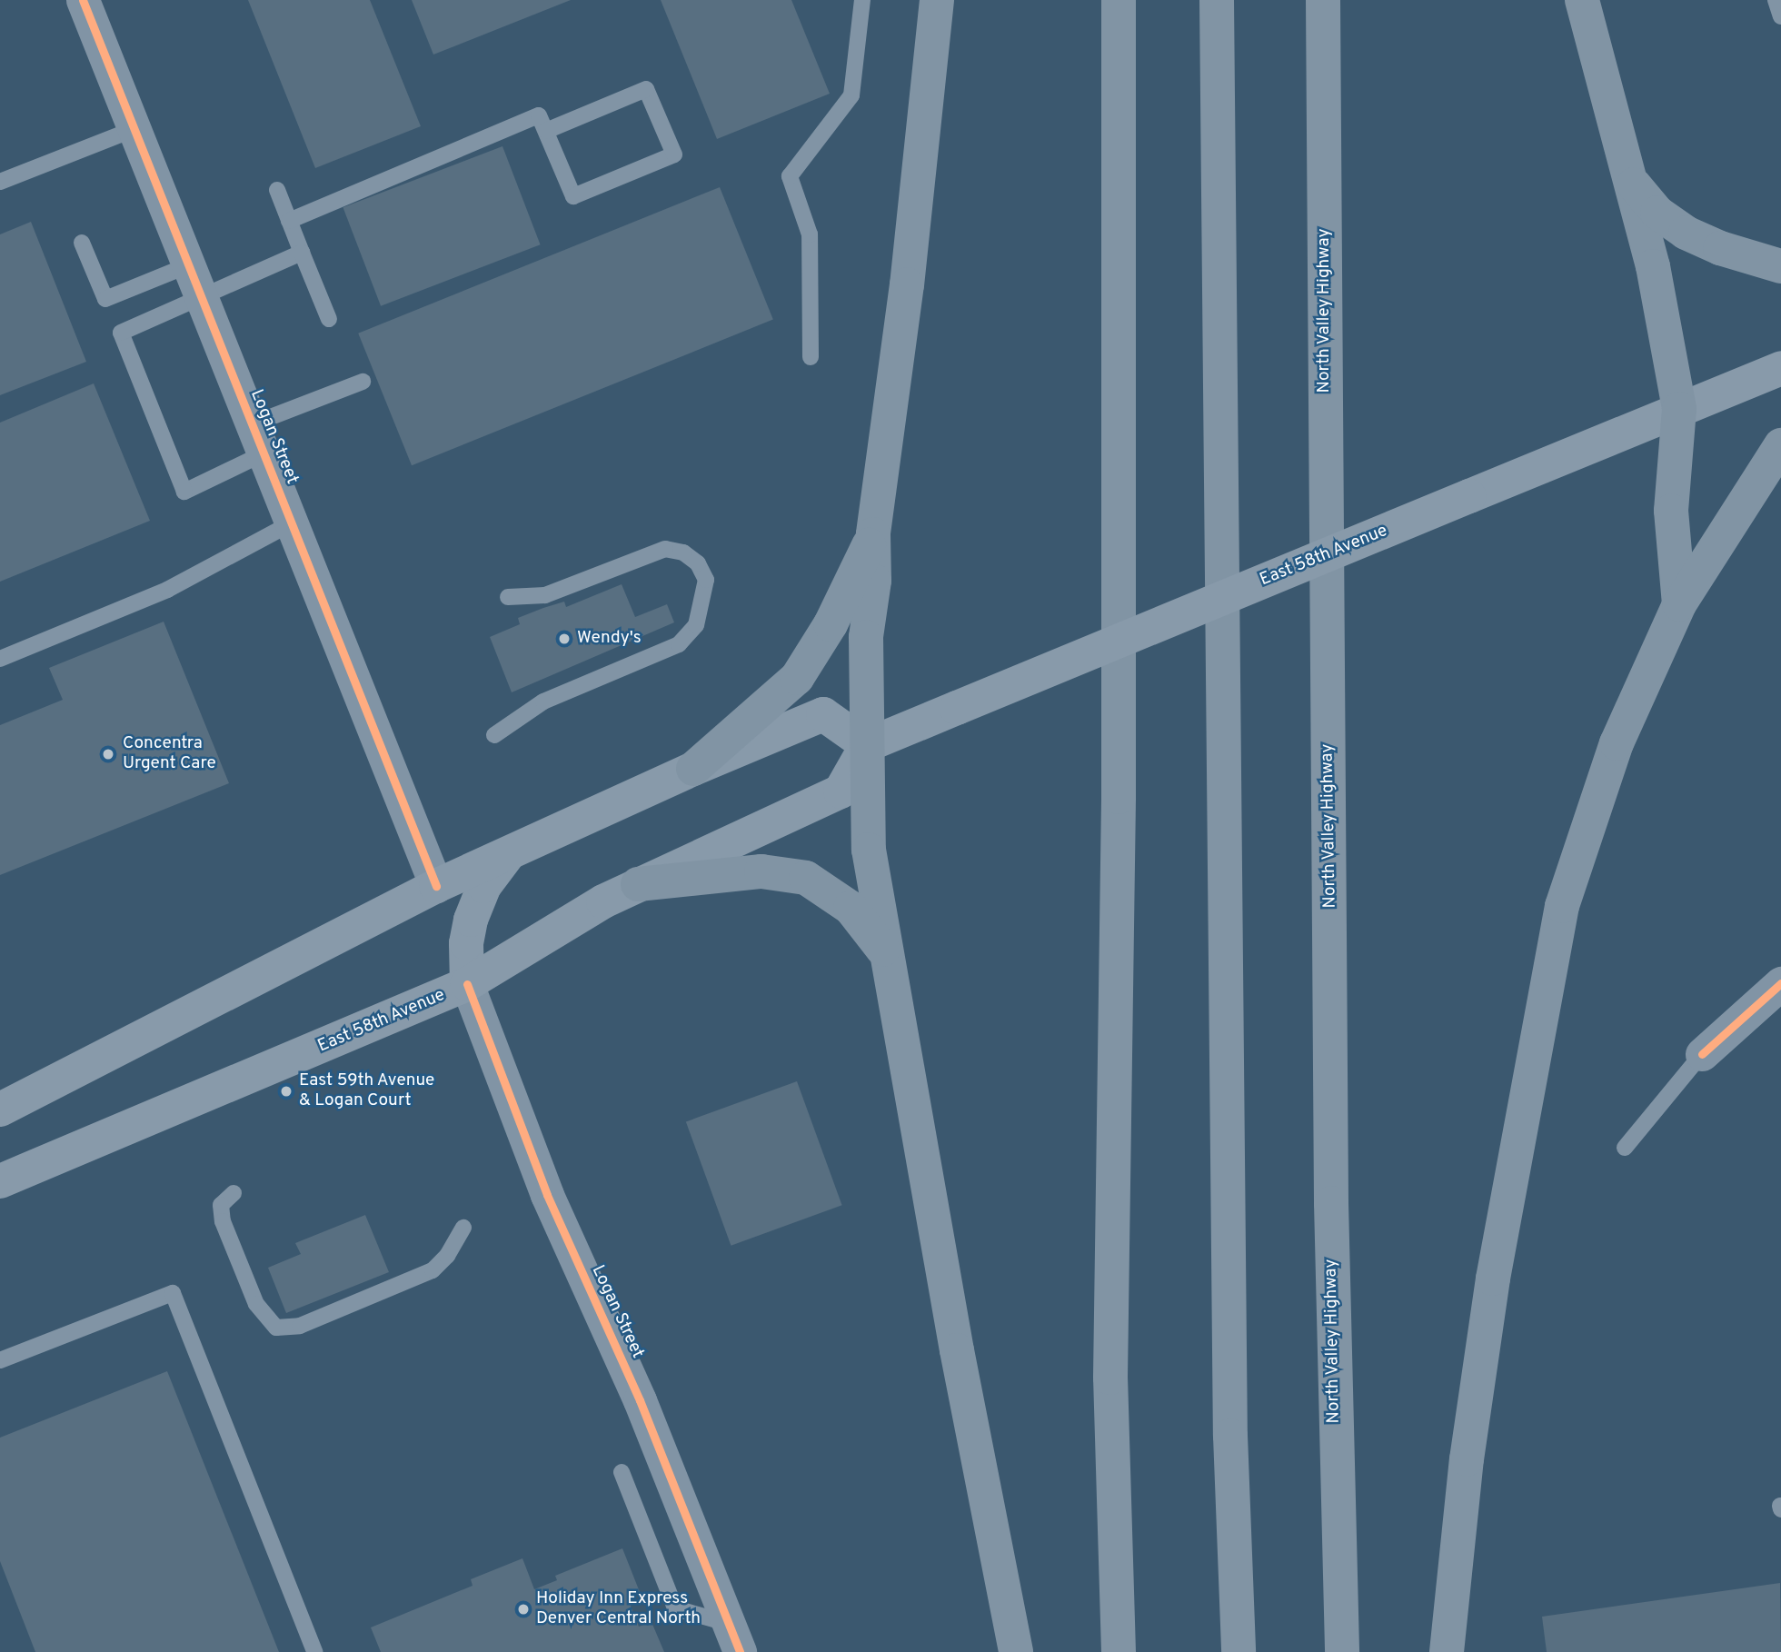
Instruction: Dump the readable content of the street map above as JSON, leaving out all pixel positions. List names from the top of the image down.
{
  "streets": {
    "highway": ["North Valley Highway"],
    "main road": ["East 58th Avenue"],
    "street": ["Logan Street"]
  },
  "crossings": [
    ["Logan Street", "East 58th Avenue"]
  ],
  "places": [
    "Wendy's",
    "Concentra Urgent Care",
    "East 59th Avenue & Logan Court",
    "Holiday Inn Express Denver Central North"
  ]
}
